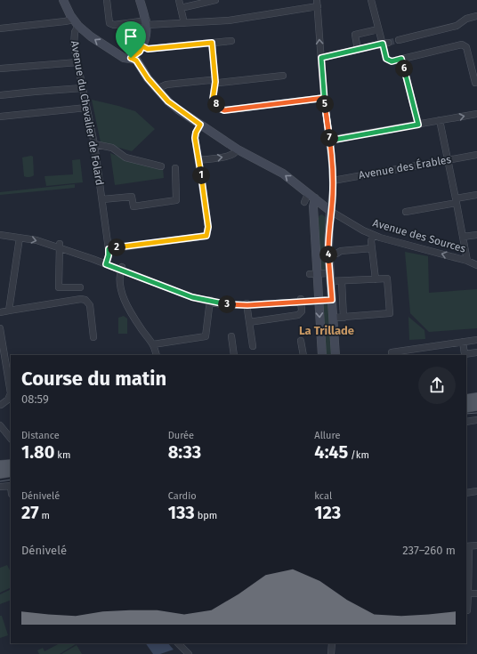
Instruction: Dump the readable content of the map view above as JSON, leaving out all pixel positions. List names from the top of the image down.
{
  "streets": {
    "street": ["Avenue du Chevalier de Folard", "Avenue des Érables", "Avenue des Sources"]
  },
  "one_way": ["Avenue des Sources"],
  "districts": ["La Trillade"],
  "page": {
    "pins": [
      "6",
      "5",
      "8",
      "7",
      "1",
      "2",
      "4",
      "3"
    ],
    "heading": ["Course du matin", "08:59"],
    "stats": [
      ["Distance", "1.80 km"],
      ["Durée", "8:33"],
      ["Allure", "4:45 /km"],
      ["Dénivelé", "27 m"],
      ["Cardio", "133 bpm"],
      ["kcal", "123"]
    ],
    "chart": ["Dénivelé", "237–260 m"]
  }
}
